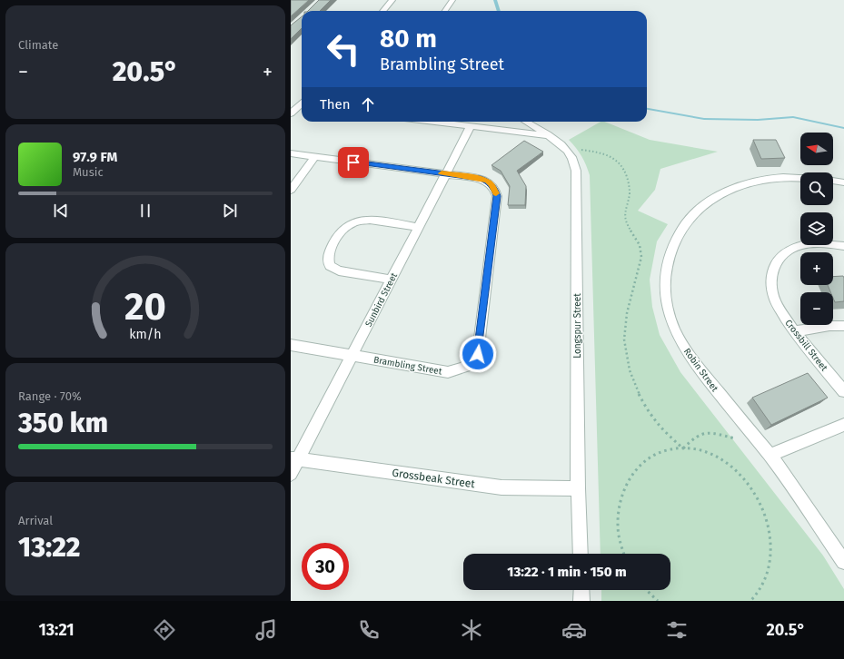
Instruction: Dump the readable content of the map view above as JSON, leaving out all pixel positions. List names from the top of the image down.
{
  "streets": {
    "street": [
      "Sunbird Street",
      "Longspur Street",
      "Crossbill Street",
      "Brambling Street",
      "Robin Street",
      "Grossbeak Street"
    ]
  },
  "crossings": [
    ["Sunbird Street", "Brambling Street"],
    ["Sunbird Street", "Grossbeak Street"],
    ["Longspur Street", "Grossbeak Street"]
  ],
  "north": "left",
  "page": {
    "tile": [
      "Climate",
      ["Range · 70%", "350 km"],
      ["Arrival", "13:22"]
    ],
    "turn": ["80 m", "Brambling Street"],
    "heat": ["−", "20.5°", "+"],
    "then": "Then",
    "map_buttons": ["+", "−"],
    "song": ["97.9 FM", "Music"],
    "limit": "30",
    "trip": "13:22 · 1 min · 150 m",
    "tabs": ["13:21", "20.5°"],
    "gauge": ["20", "km/h"]
  }
}
